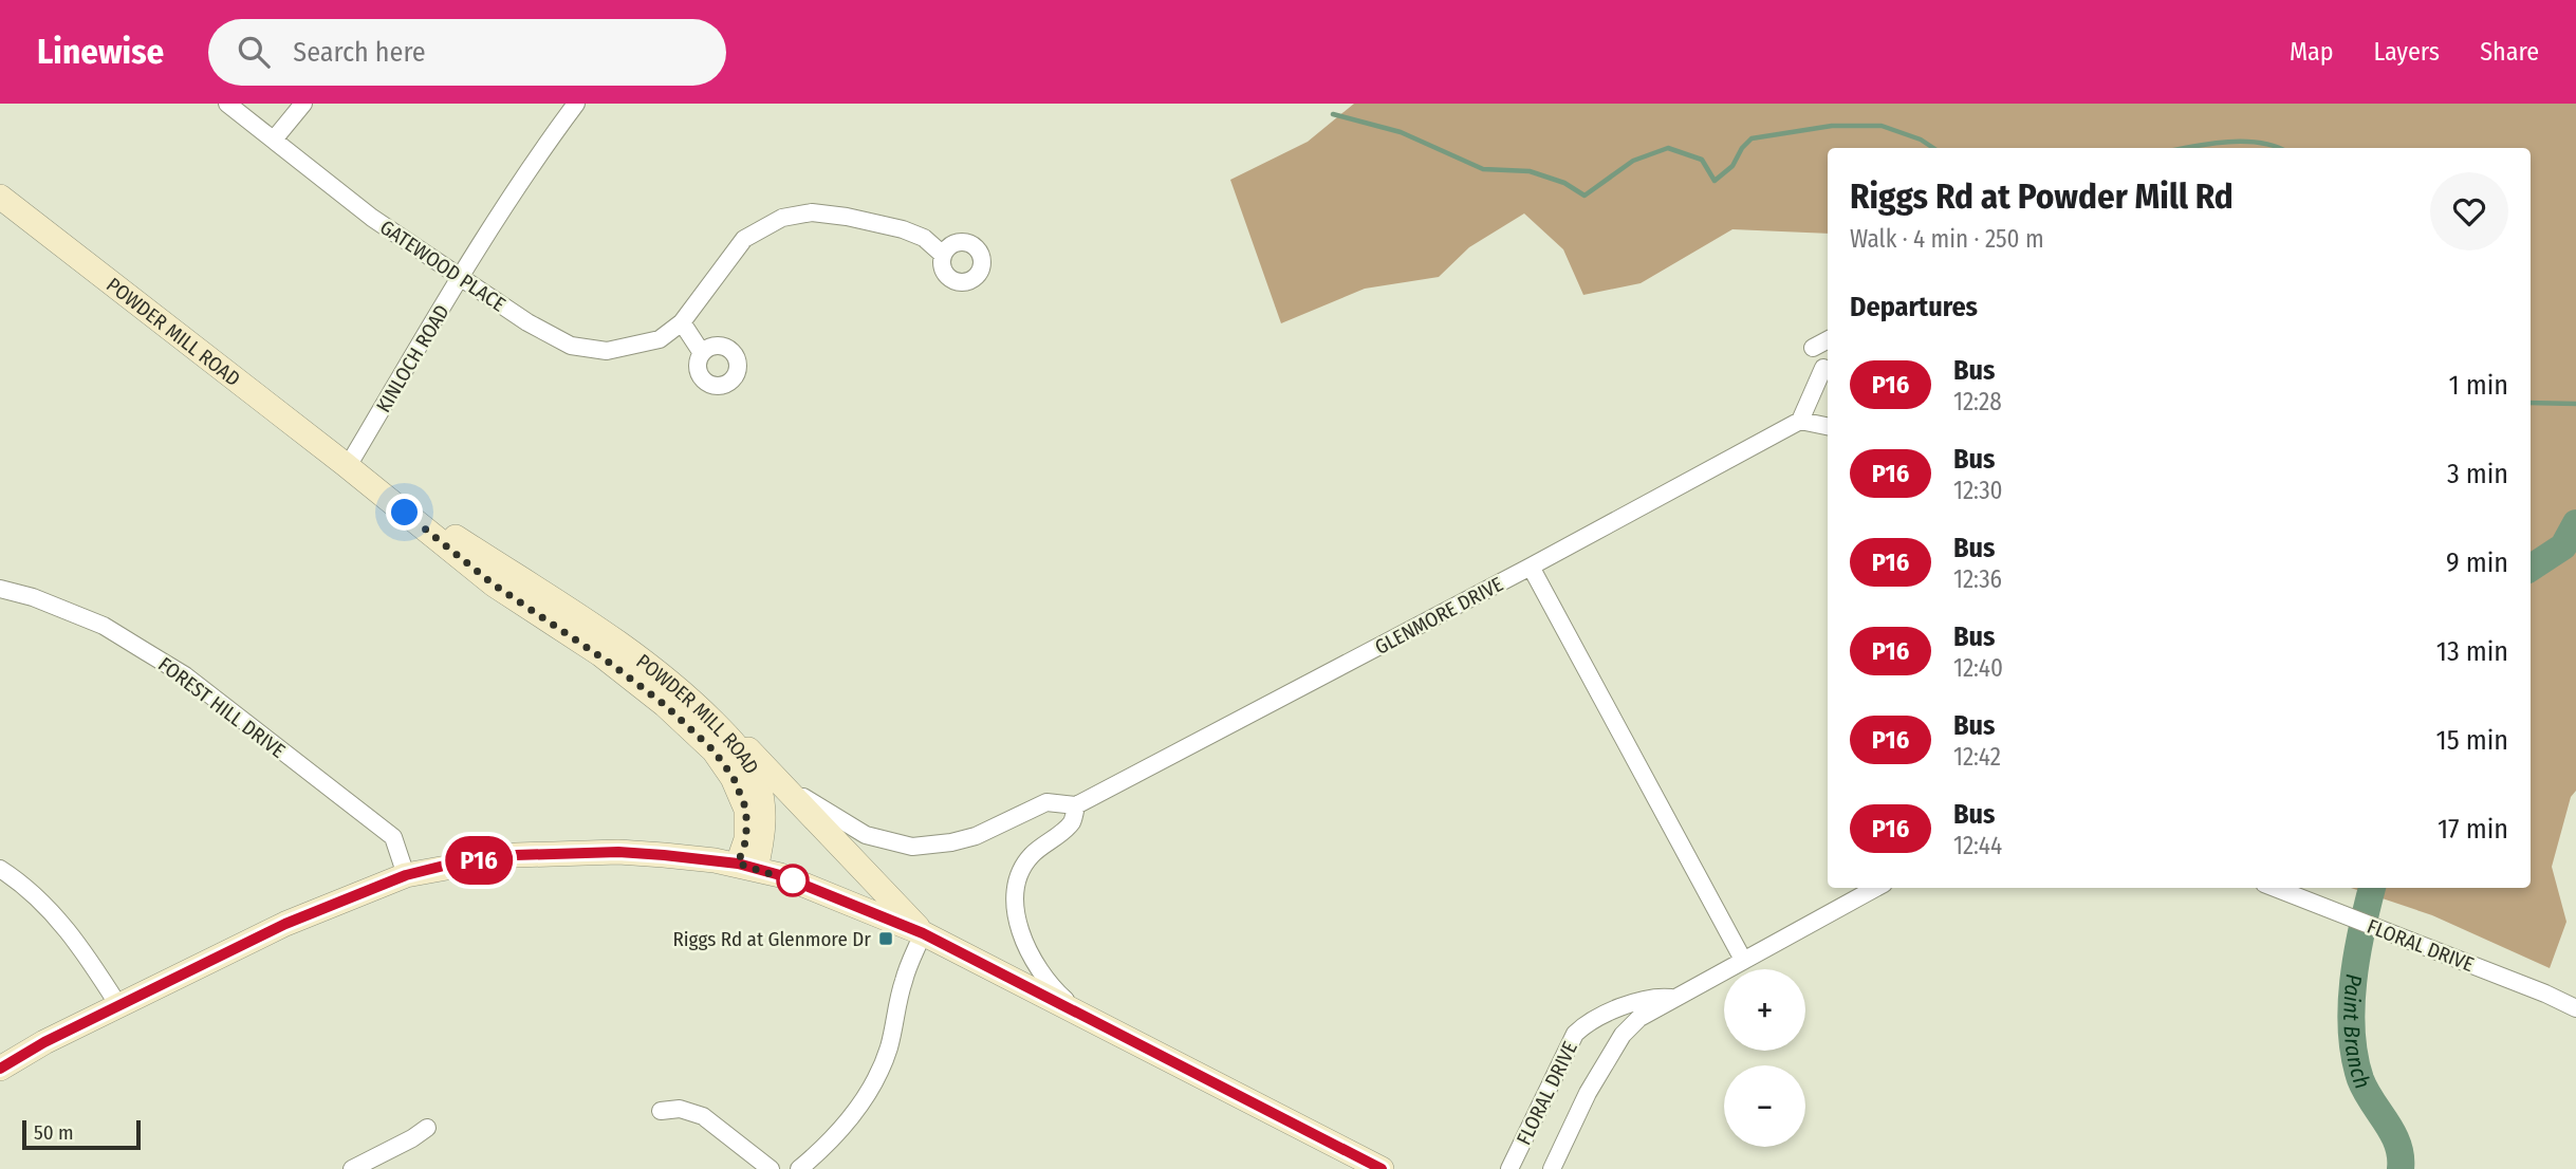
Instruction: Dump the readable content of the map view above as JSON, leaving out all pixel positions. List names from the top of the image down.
{
  "streets": {
    "main road": ["POWDER MILL ROAD"],
    "street": [
      "GATEWOOD PLACE",
      "KINLOCH ROAD",
      "GLENMORE DRIVE",
      "FOREST HILL DRIVE",
      "FLORAL DRIVE"
    ]
  },
  "crossings": [
    ["GATEWOOD PLACE", "KINLOCH ROAD"],
    ["POWDER MILL ROAD", "KINLOCH ROAD"]
  ],
  "water": ["Paint Branch"],
  "places": {
    "transit": ["Riggs Rd at Glenmore Dr"]
  },
  "lines": ["bus line P16"],
  "scale_bar": "50 m",
  "page": {
    "header": "Linewise",
    "search": "Search here",
    "nav": ["Map", "Layers", "Share"],
    "on_map": "P16",
    "heading": [
      ["Riggs Rd at Powder Mill Rd", "Walk · 4 min · 250 m"],
      "Departures"
    ],
    "list": [
      {
        "mark": "P16",
        "name": "Bus",
        "note": "12:28",
        "value": "1 min"
      },
      {
        "mark": "P16",
        "name": "Bus",
        "note": "12:30",
        "value": "3 min"
      },
      {
        "mark": "P16",
        "name": "Bus",
        "note": "12:36",
        "value": "9 min"
      },
      {
        "mark": "P16",
        "name": "Bus",
        "note": "12:40",
        "value": "13 min"
      },
      {
        "mark": "P16",
        "name": "Bus",
        "note": "12:42",
        "value": "15 min"
      },
      {
        "mark": "P16",
        "name": "Bus",
        "note": "12:44",
        "value": "17 min"
      }
    ],
    "map_buttons": ["+", "−"],
    "scale": "50 m"
  }
}
